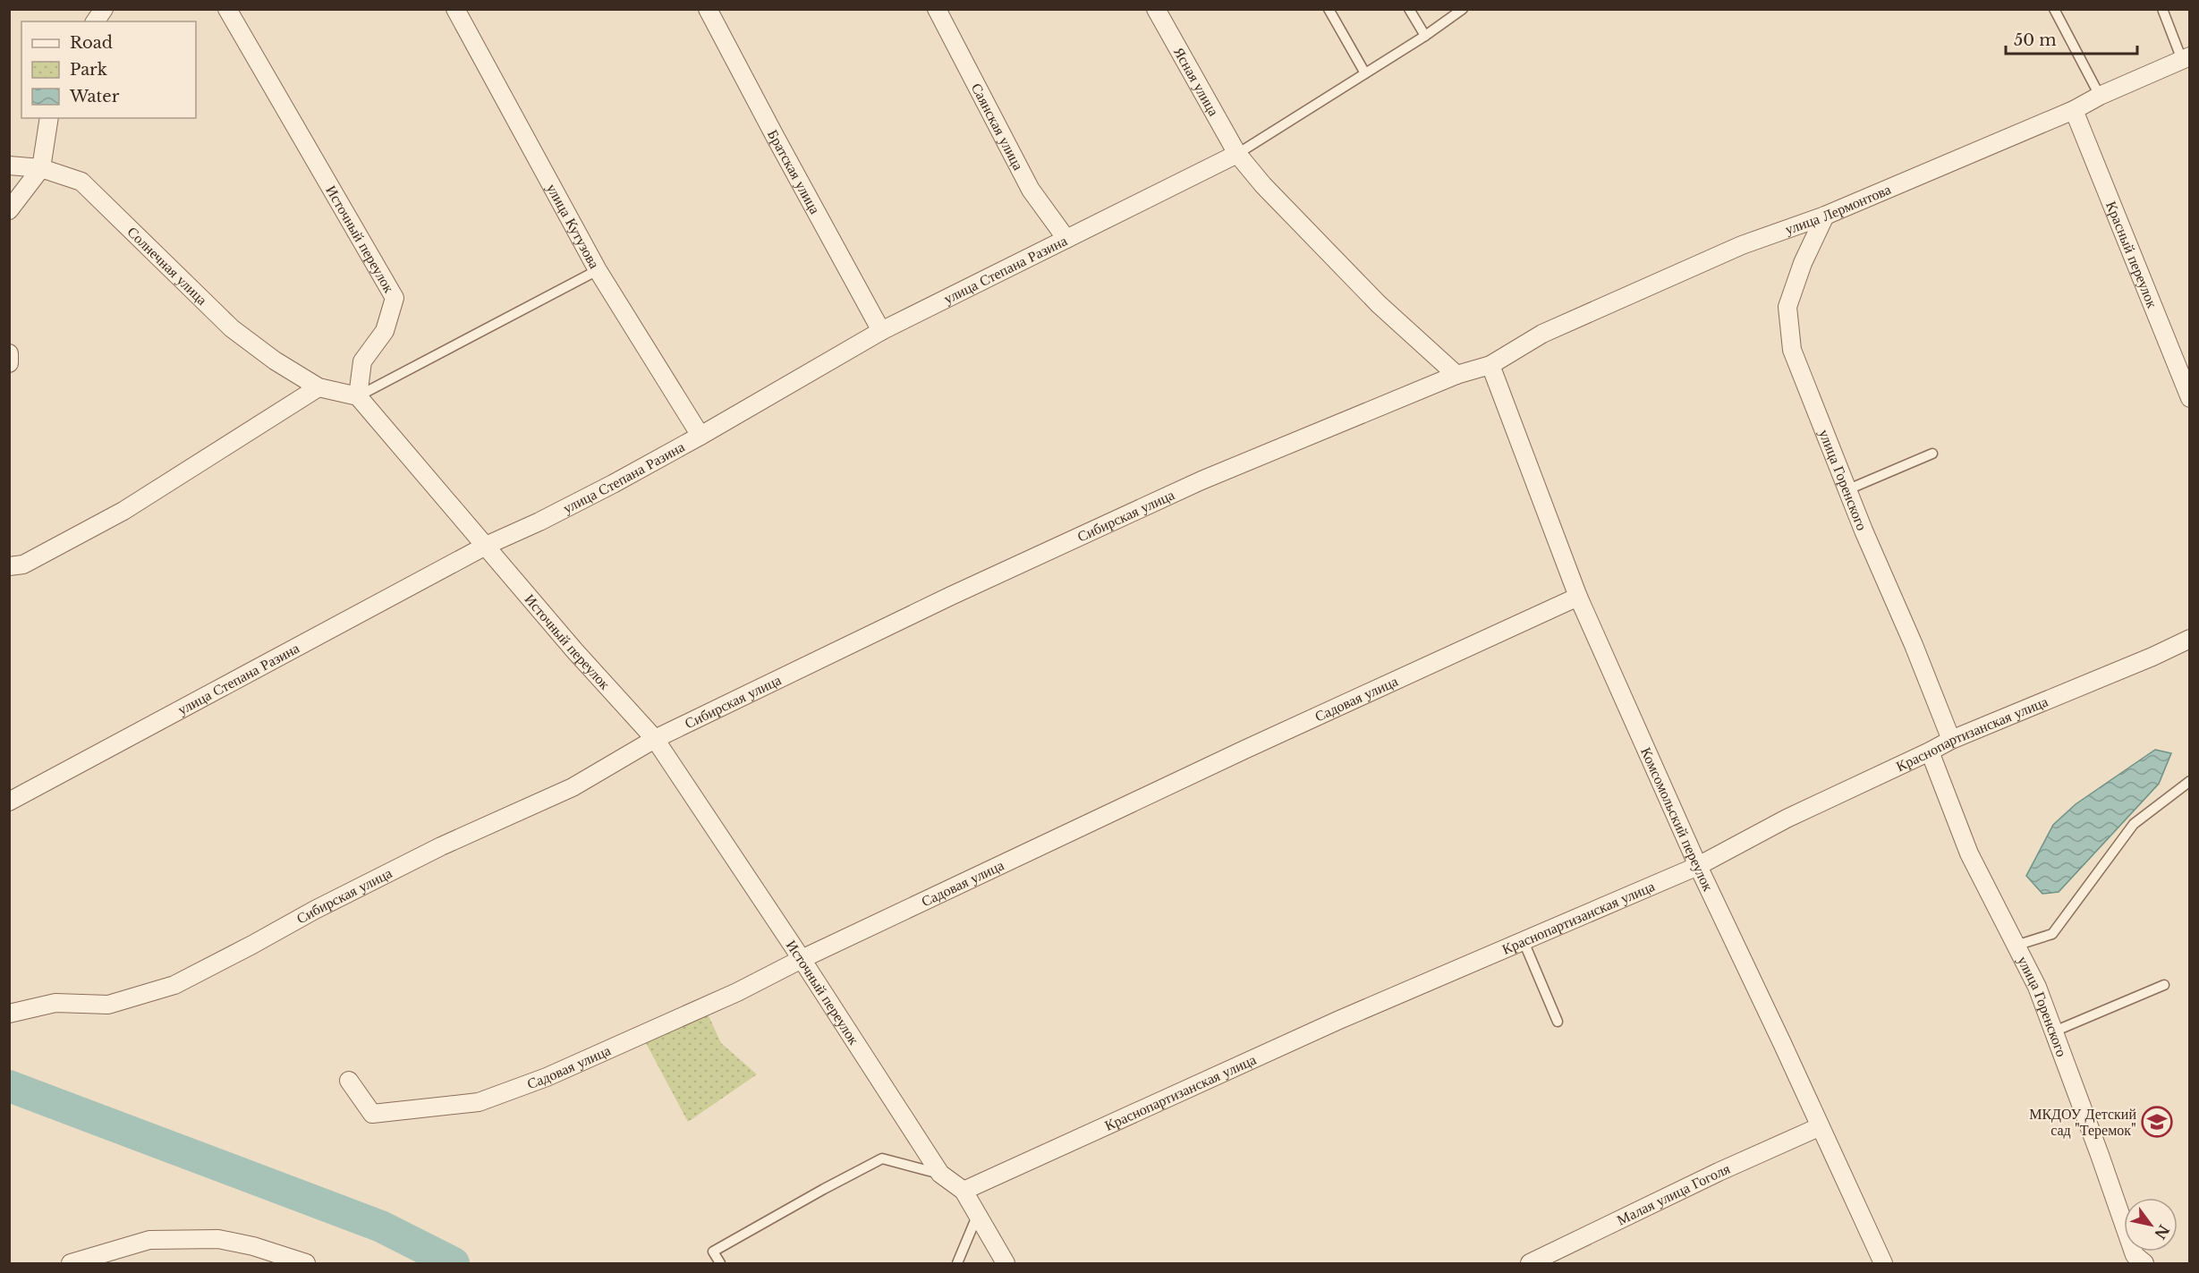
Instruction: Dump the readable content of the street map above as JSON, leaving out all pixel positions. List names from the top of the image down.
{
  "streets": {
    "street": [
      "Ясная улица",
      "Саянская улица",
      "Братская улица",
      "улица Лермонтова",
      "улица Кутузова",
      "Источный переулок",
      "Красный переулок",
      "Солнечная улица",
      "улица Степана Разина",
      "улица Горенского",
      "Сибирская улица",
      "Садовая улица",
      "Краснопартизанская улица",
      "Комсомольский переулок",
      "Малая улица Гоголя"
    ]
  },
  "crossings": [
    ["Ясная улица", "улица Лермонтова"],
    ["Ясная улица", "улица Степана Разина"],
    ["Ясная улица", "Сибирская улица"],
    ["Саянская улица", "улица Степана Разина"],
    ["Братская улица", "улица Степана Разина"],
    ["улица Лермонтова", "Красный переулок"],
    ["улица Лермонтова", "улица Горенского"],
    ["улица Лермонтова", "Сибирская улица"],
    ["улица Лермонтова", "Комсомольский переулок"],
    ["улица Кутузова", "улица Степана Разина"],
    ["Источный переулок", "Солнечная улица"],
    ["Источный переулок", "улица Степана Разина"],
    ["Источный переулок", "Сибирская улица"],
    ["Источный переулок", "Садовая улица"],
    ["Источный переулок", "Краснопартизанская улица"],
    ["улица Горенского", "Краснопартизанская улица"],
    ["Садовая улица", "Комсомольский переулок"],
    ["Краснопартизанская улица", "Комсомольский переулок"],
    ["Комсомольский переулок", "Малая улица Гоголя"]
  ],
  "places": {
    "school or university": ["МКДОУ Детский сад \"Теремок\""]
  },
  "legend": ["Road", "Park", "Water"],
  "scale_bar": "50 m",
  "north": "bottom right"
}
